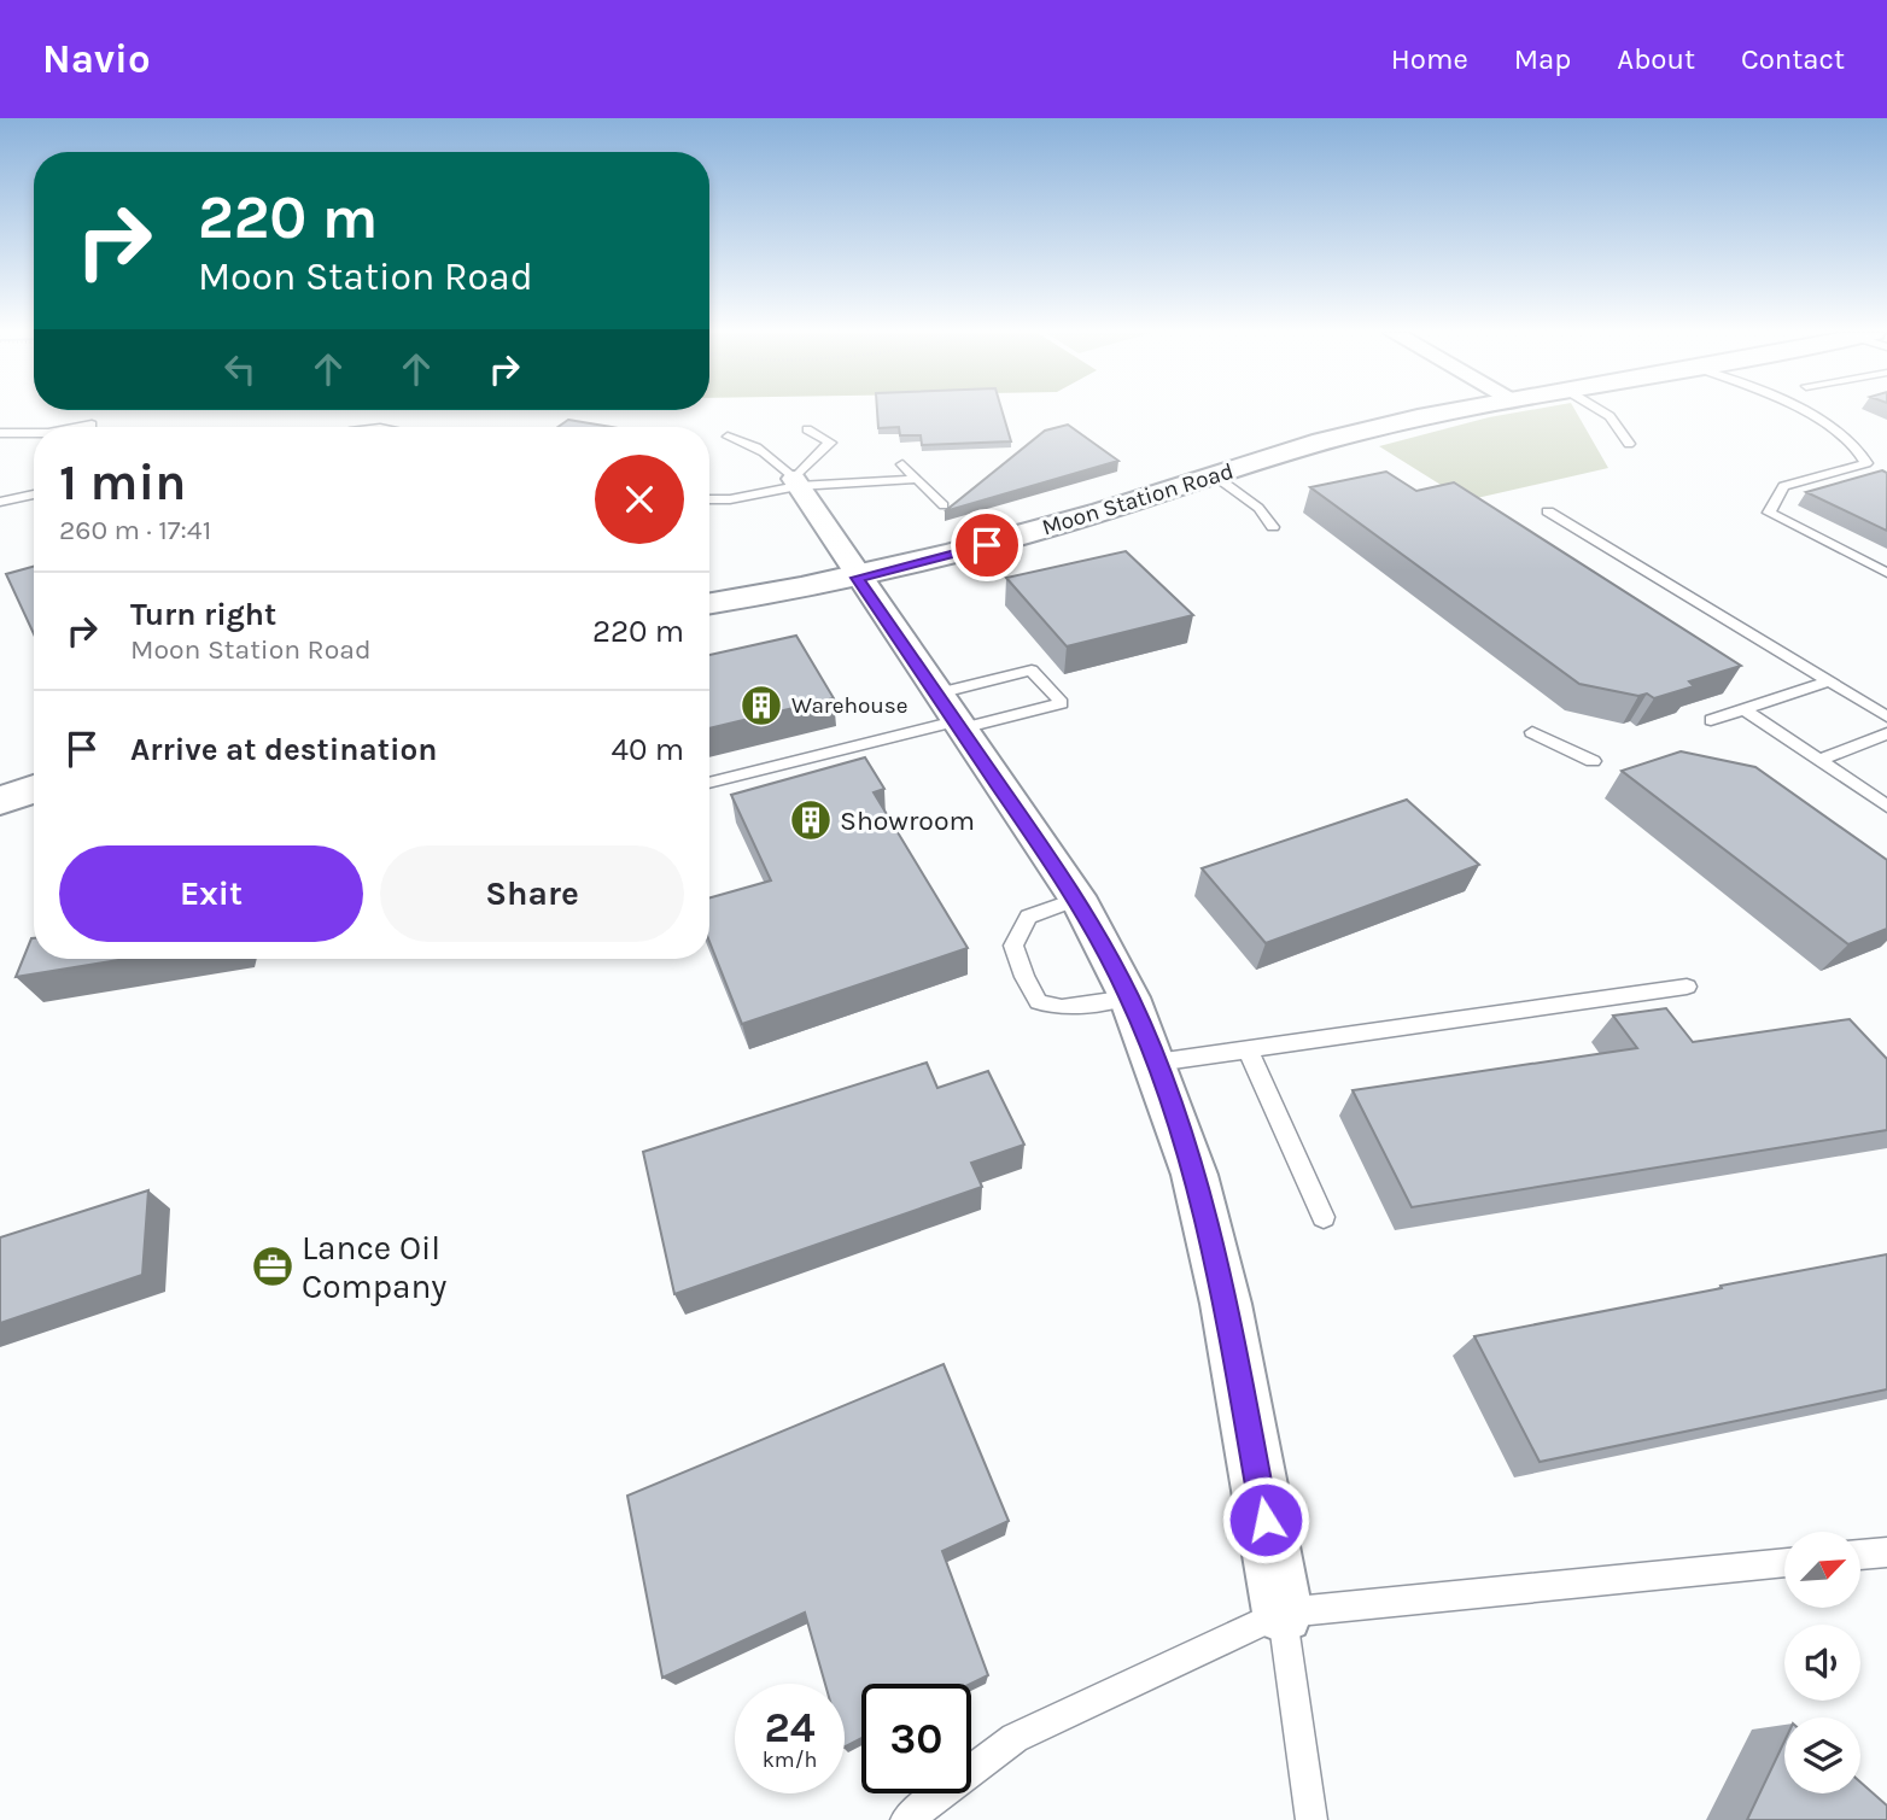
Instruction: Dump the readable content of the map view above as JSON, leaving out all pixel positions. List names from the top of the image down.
{
  "streets": {
    "street": ["Moon Station Road"]
  },
  "places": {
    "building": ["Warehouse", "Showroom"],
    "office": ["Lance Oil Company"]
  },
  "north": "top right",
  "page": {
    "header": "Navio",
    "nav": [
      "Home",
      "Map",
      "About",
      "Contact"
    ],
    "turn": ["220 m", "Moon Station Road"],
    "heading": ["1 min", "260 m · 17:41"],
    "list": [
      {
        "name": "Turn right",
        "note": "Moon Station Road",
        "value": "220 m"
      },
      {
        "name": "Arrive at destination",
        "value": "40 m"
      }
    ],
    "buttons": ["Exit", "Share"],
    "speed": "24 km/h",
    "limit": "30"
  }
}
